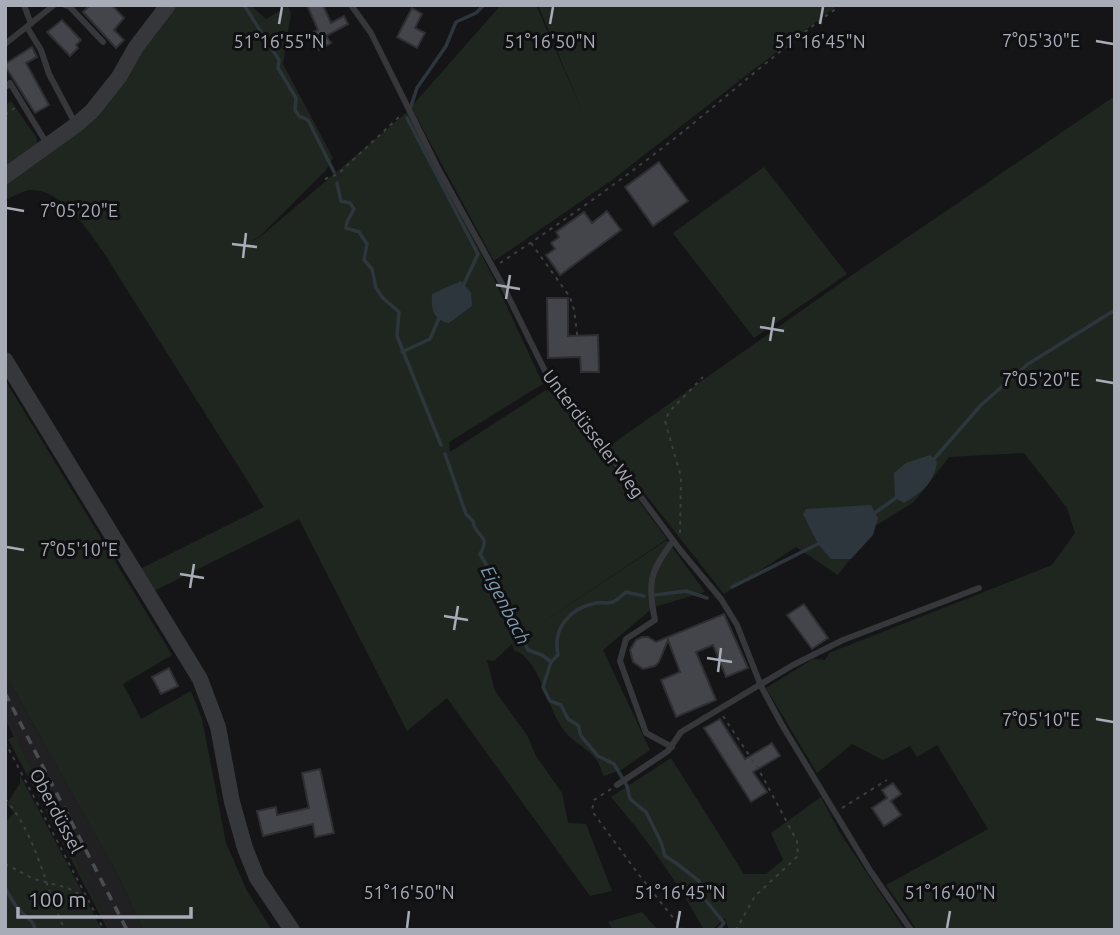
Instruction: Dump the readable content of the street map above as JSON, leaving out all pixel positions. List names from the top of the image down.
{
  "streets": {
    "lane": ["Unterdüsseler Weg"],
    "path": ["Oberdüssel"]
  },
  "water": ["Eigenbach"],
  "scale_bar": "100 m",
  "coordinates": [
    "7°05'30\"E",
    "51°16'55\"N",
    "51°16'50\"N",
    "51°16'45\"N",
    "7°05'20\"E",
    "7°05'10\"E",
    "51°16'40\"N"
  ]
}
